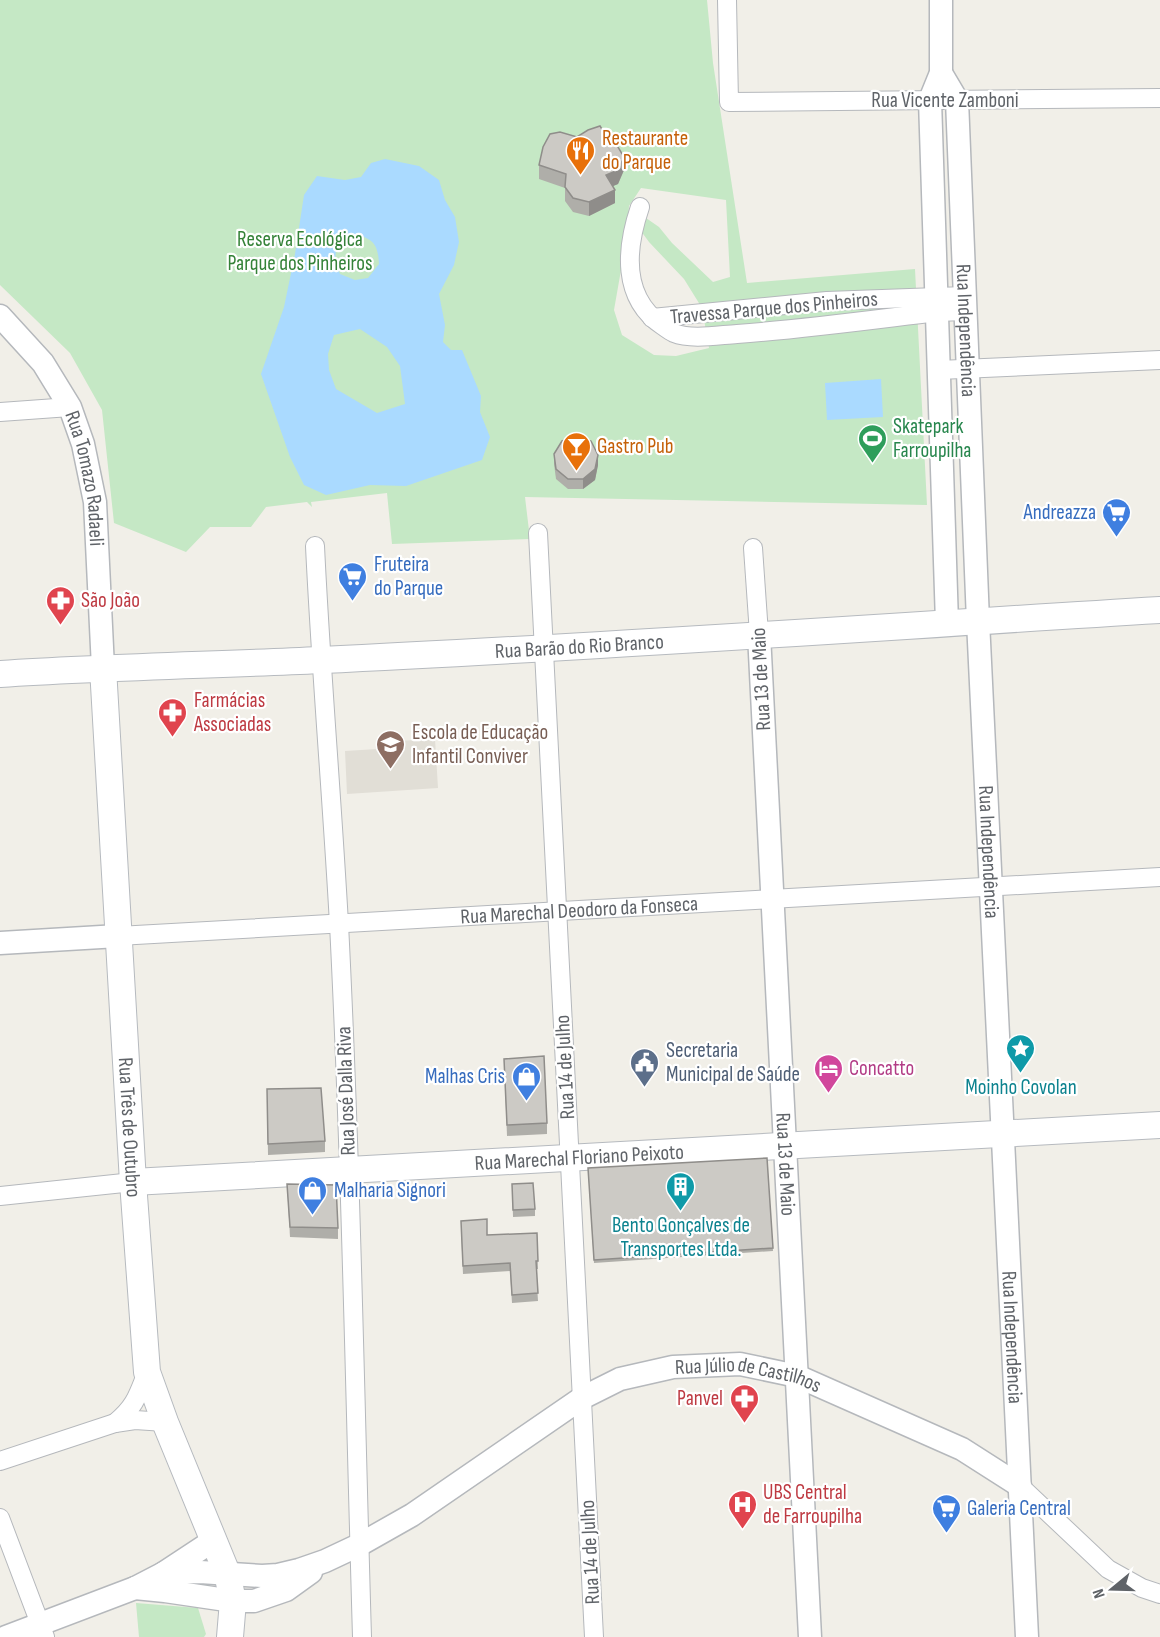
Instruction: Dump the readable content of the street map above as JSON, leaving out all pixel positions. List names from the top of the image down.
{
  "streets": {
    "main road": ["Rua Barão do Rio Branco", "Rua Três de Outubro", "Rua Marechal Floriano Peixoto"],
    "street": [
      "Rua Vicente Zamboni",
      "Travessa Parque dos Pinheiros",
      "Rua Independência",
      "Rua Tomazo Radaeli",
      "Rua 13 de Maio",
      "Rua Marechal Deodoro da Fonseca",
      "Rua 14 de Julho",
      "Rua José Dalla Riva",
      "Rua Júlio de Castilhos"
    ]
  },
  "crossings": [
    ["Rua Vicente Zamboni", "Rua Independência"],
    ["Travessa Parque dos Pinheiros", "Rua Independência"],
    ["Rua Independência", "Rua Barão do Rio Branco"],
    ["Rua Independência", "Rua Marechal Deodoro da Fonseca"],
    ["Rua Independência", "Rua Marechal Floriano Peixoto"],
    ["Rua Independência", "Rua Júlio de Castilhos"],
    ["Rua Tomazo Radaeli", "Rua Barão do Rio Branco"],
    ["Rua Tomazo Radaeli", "Rua Três de Outubro"],
    ["Rua Barão do Rio Branco", "Rua 13 de Maio"],
    ["Rua Barão do Rio Branco", "Rua 14 de Julho"],
    ["Rua Barão do Rio Branco", "Rua José Dalla Riva"],
    ["Rua Barão do Rio Branco", "Rua Três de Outubro"],
    ["Rua 13 de Maio", "Rua Marechal Deodoro da Fonseca"],
    ["Rua 13 de Maio", "Rua Marechal Floriano Peixoto"],
    ["Rua 13 de Maio", "Rua Júlio de Castilhos"],
    ["Rua Marechal Deodoro da Fonseca", "Rua 14 de Julho"],
    ["Rua Marechal Deodoro da Fonseca", "Rua José Dalla Riva"],
    ["Rua Marechal Deodoro da Fonseca", "Rua Três de Outubro"],
    ["Rua 14 de Julho", "Rua Marechal Floriano Peixoto"],
    ["Rua 14 de Julho", "Rua Júlio de Castilhos"],
    ["Rua José Dalla Riva", "Rua Marechal Floriano Peixoto"],
    ["Rua José Dalla Riva", "Rua Júlio de Castilhos"],
    ["Rua Três de Outubro", "Rua Marechal Floriano Peixoto"],
    ["Rua Três de Outubro", "Rua Júlio de Castilhos"]
  ],
  "parks": ["Reserva Ecológica Parque dos Pinheiros"],
  "places": {
    "restaurant": ["Restaurante do Parque"],
    "sports": ["Skatepark Farroupilha"],
    "bar": ["Gastro Pub"],
    "supermarket": ["Andreazza", "Fruteira do Parque", "Galeria Central"],
    "pharmacy": ["São João", "Farmácias Associadas", "Panvel"],
    "school or university": ["Escola de Educação Infantil Conviver"],
    "place": ["Moinho Covolan"],
    "public building": ["Secretaria Municipal de Saúde"],
    "hotel": ["Concatto"],
    "shop": ["Malhas Cris", "Malharia Signori"],
    "building": ["Bento Gonçalves de Transportes Ltda."],
    "hospital": ["UBS Central de Farroupilha"]
  },
  "north": "left"
}
